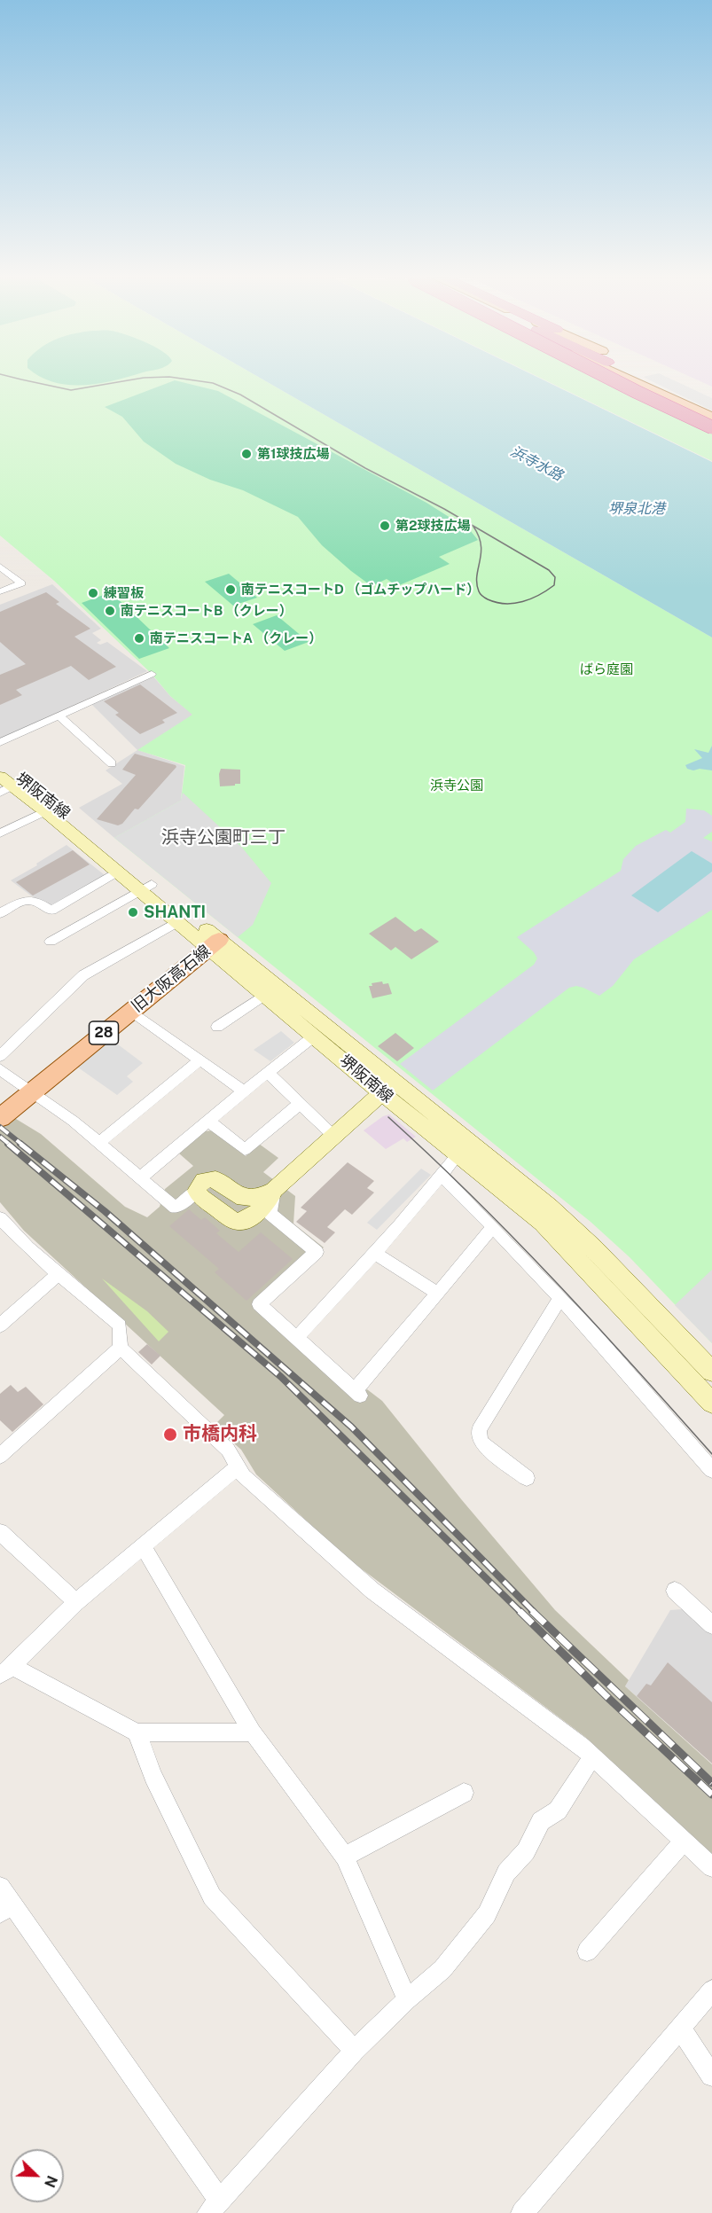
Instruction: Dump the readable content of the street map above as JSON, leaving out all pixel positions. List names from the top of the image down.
{
  "streets": {
    "main road": ["堺阪南線", "旧大阪高石線", "28"]
  },
  "crossings": [
    ["堺阪南線", "旧大阪高石線"]
  ],
  "districts": ["浜寺公園町三丁"],
  "water": ["浜寺水路", "堺泉北港"],
  "parks": ["ばら庭園", "浜寺公園"],
  "places": [
    "第1球技広場",
    "第2球技広場",
    "南テニスコートD （ゴムチップハード）",
    "練習板",
    "南テニスコートB （クレー）",
    "南テニスコートA （クレー）",
    "SHANTI",
    "市橋内科"
  ],
  "north": "bottom right"
}
